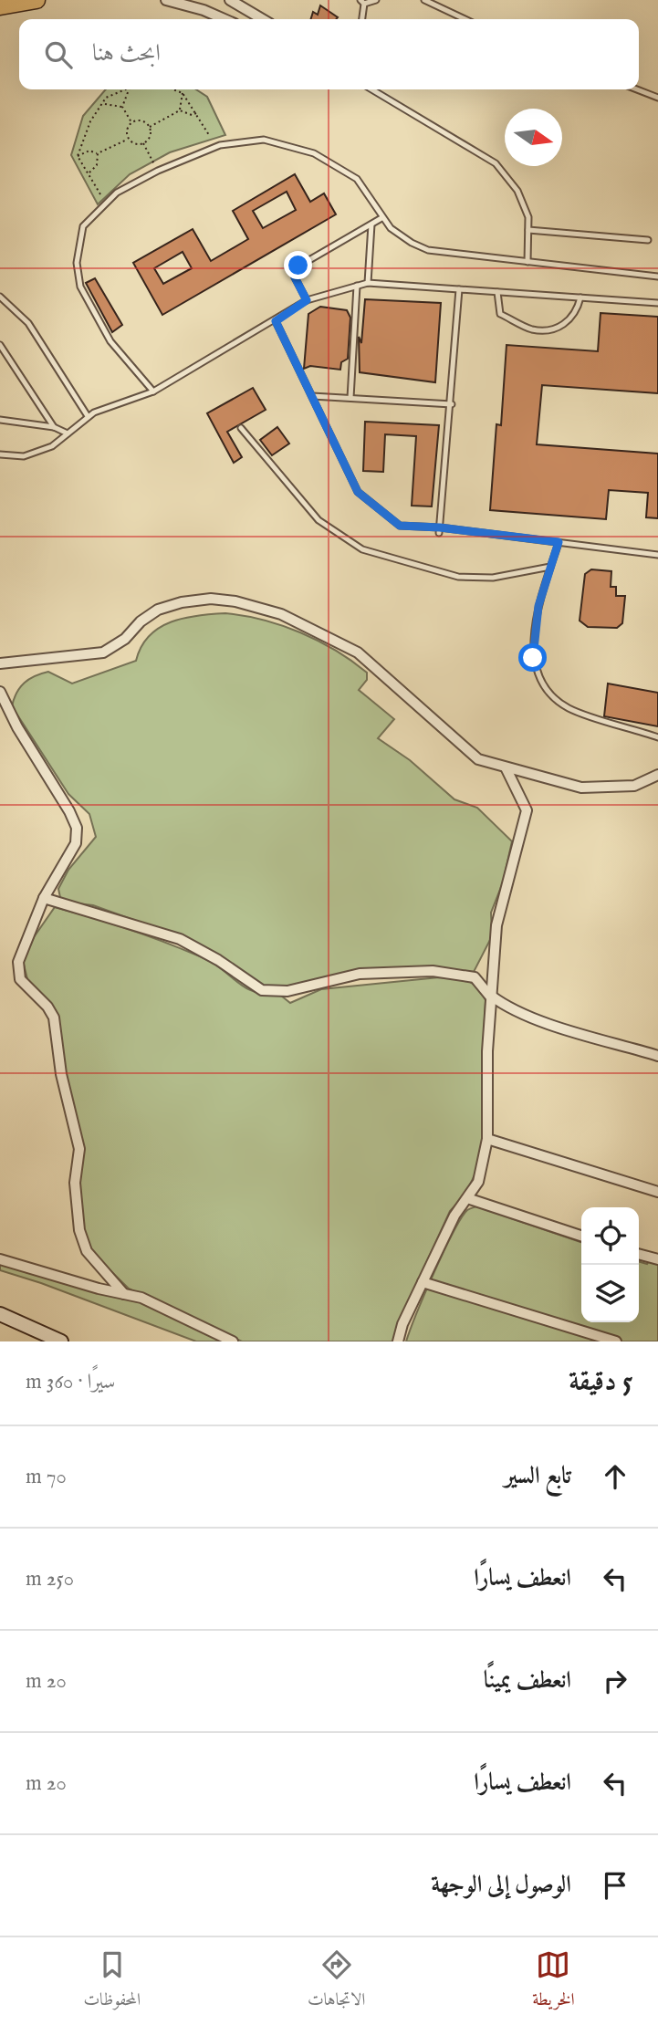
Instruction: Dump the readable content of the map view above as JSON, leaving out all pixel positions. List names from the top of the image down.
{
  "north": "right",
  "page": {
    "search": "ابحث هنا",
    "heading": ["5 دقيقة", "سيرًا · 360 m"],
    "list": [
      ["تابع السير", "70 m"],
      ["انعطف يسارًا", "250 m"],
      ["انعطف يمينًا", "20 m"],
      ["انعطف يسارًا", "20 m"],
      "الوصول إلى الوجهة"
    ],
    "nav": ["الخريطة", "الاتجاهات", "المحفوظات"]
  }
}
